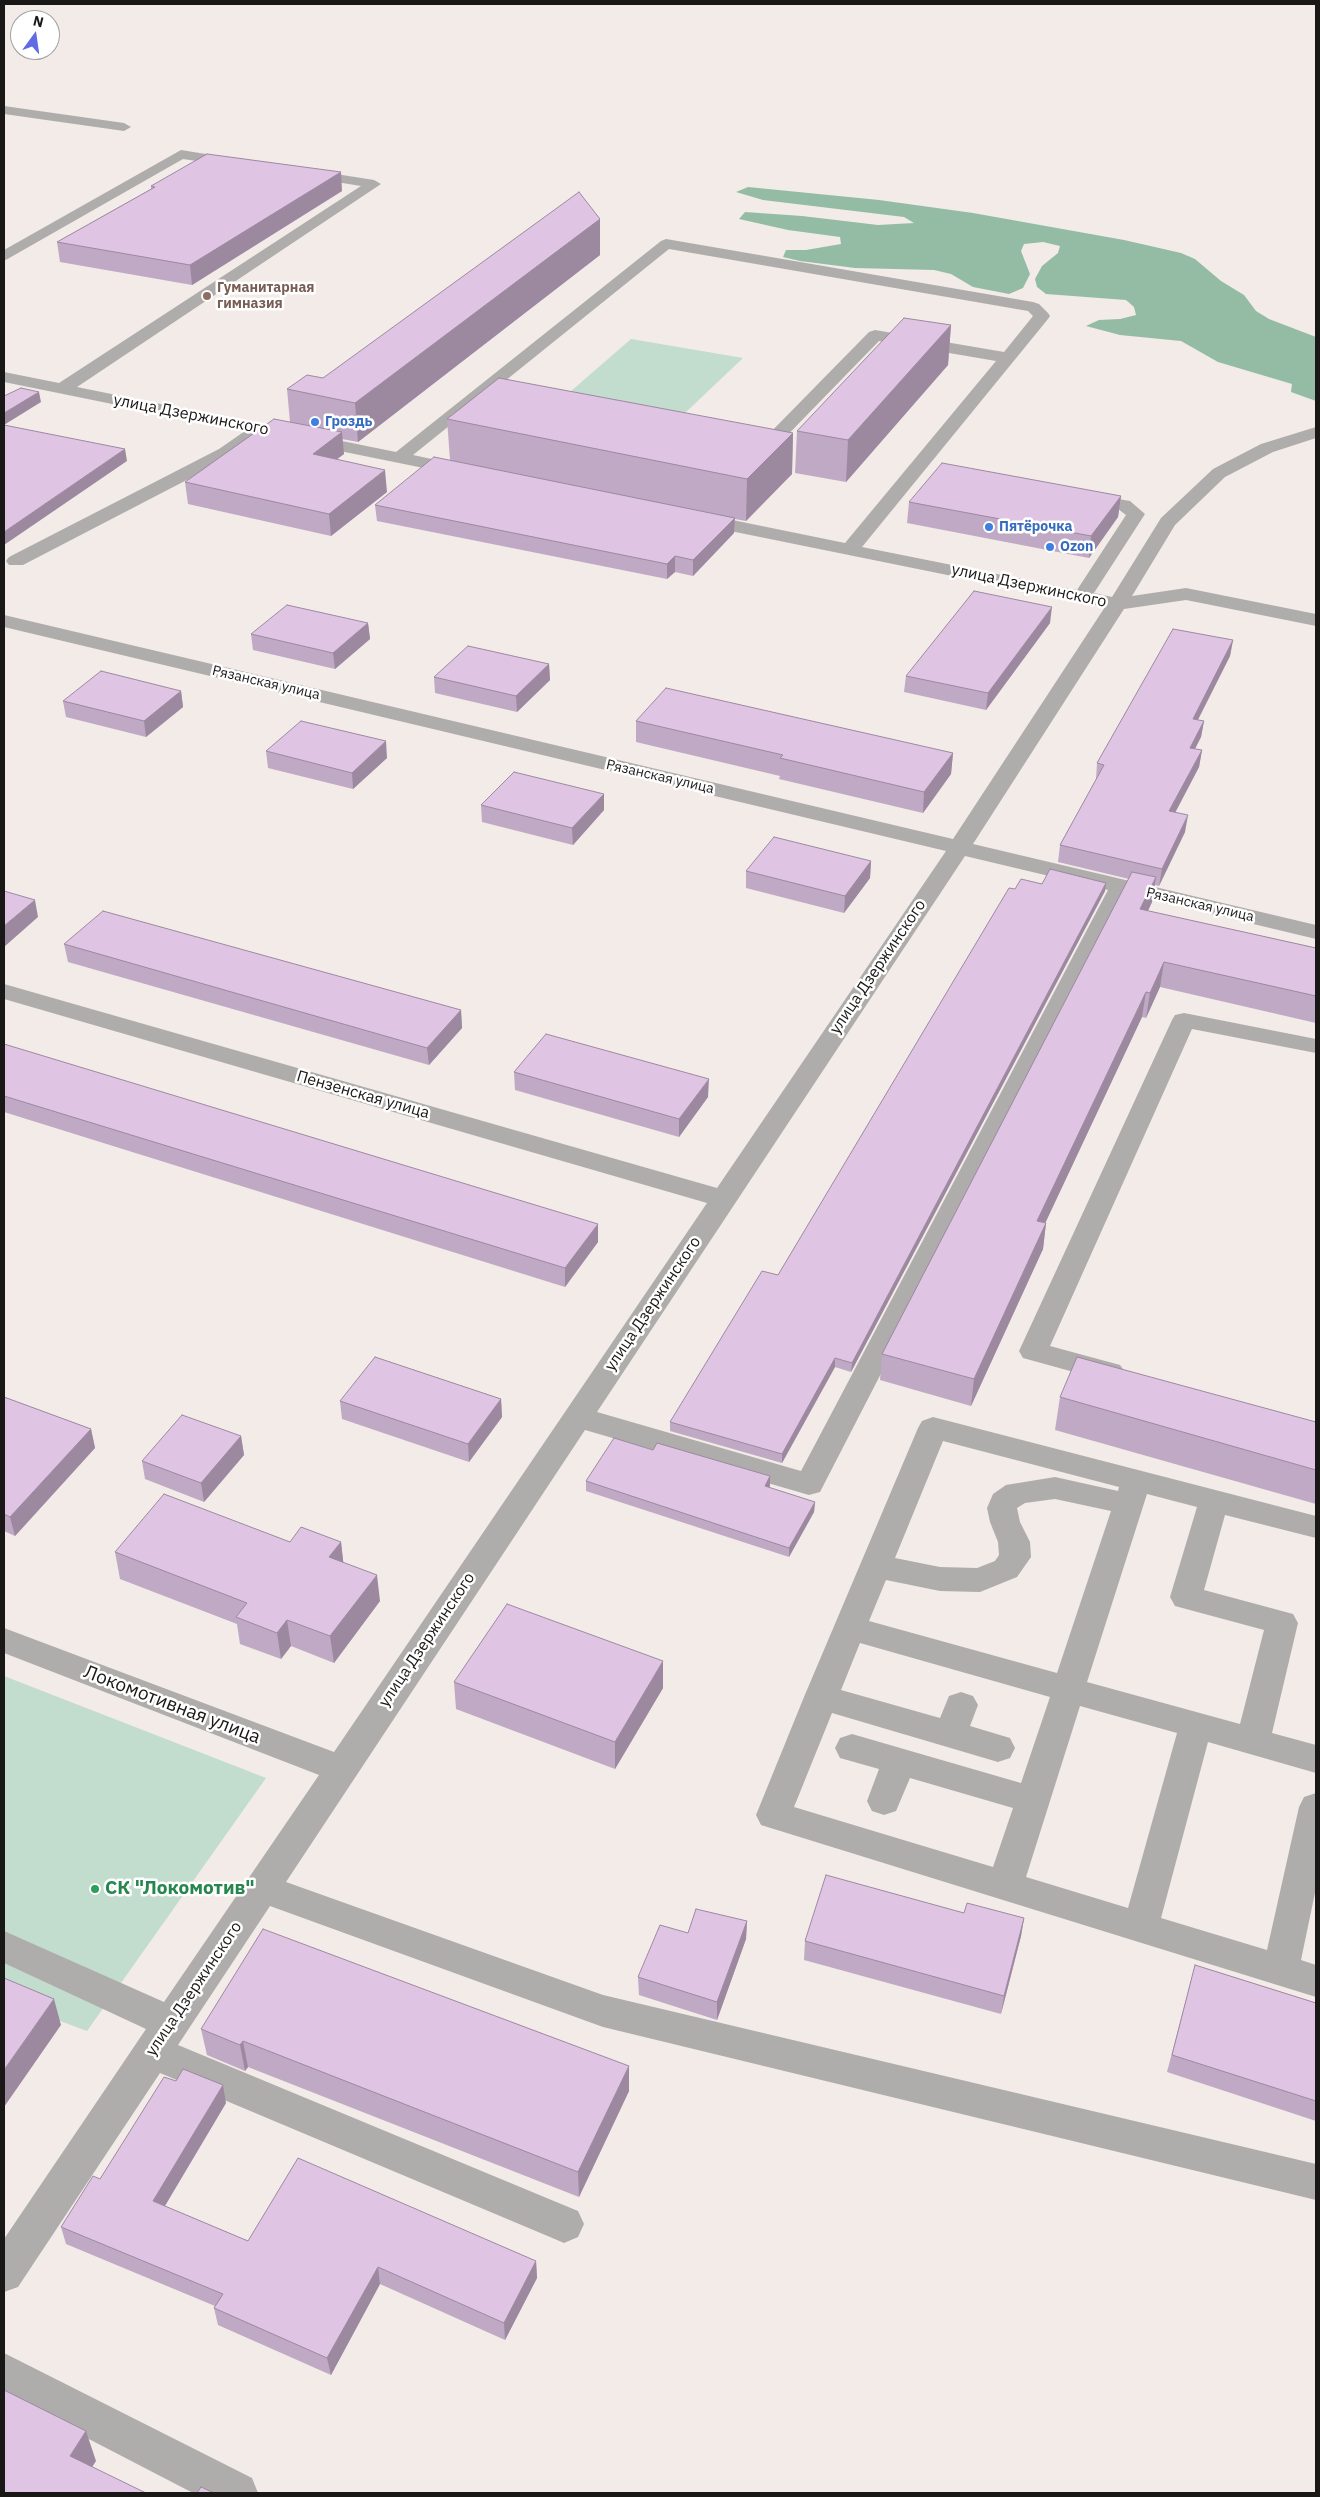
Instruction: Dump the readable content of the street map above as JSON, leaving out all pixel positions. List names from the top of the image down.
{
  "streets": {
    "street": [
      "улица Дзержинского",
      "Рязанская улица",
      "Пензенская улица",
      "Локомотивная улица"
    ]
  },
  "crossings": [
    ["улица Дзержинского", "Рязанская улица"],
    ["улица Дзержинского", "Пензенская улица"],
    ["улица Дзержинского", "Локомотивная улица"]
  ],
  "places": [
    "Гуманитарная гимназия",
    "Гроздь",
    "Пятёрочка",
    "Ozon",
    "СК \"Локомотив\""
  ],
  "north": "top"
}
